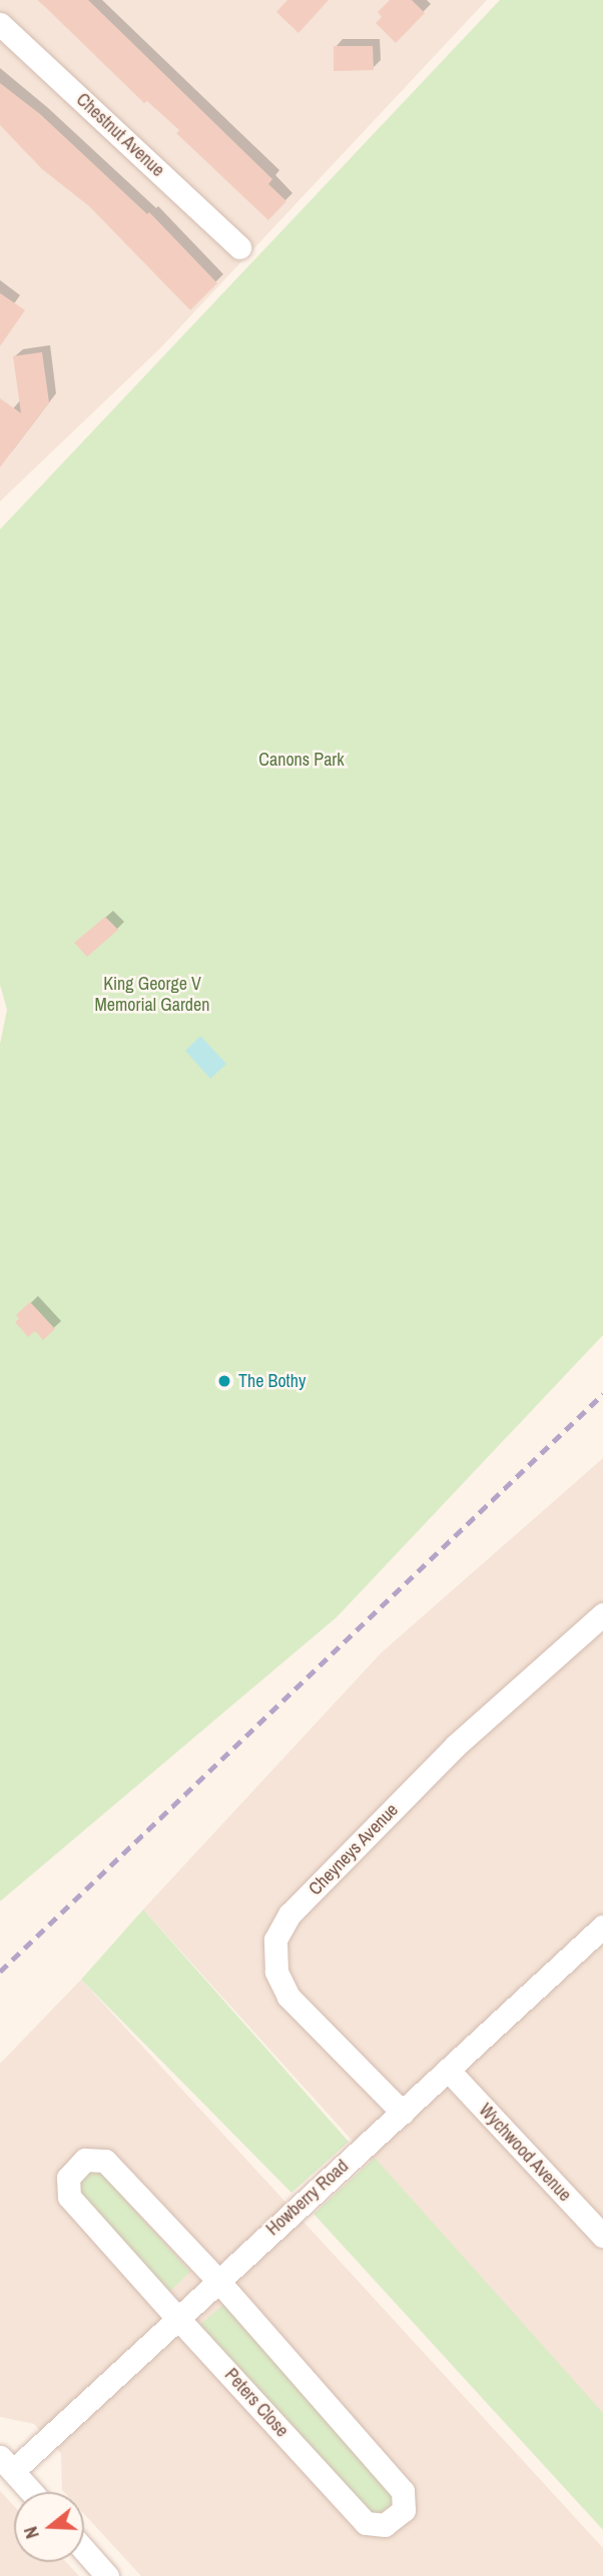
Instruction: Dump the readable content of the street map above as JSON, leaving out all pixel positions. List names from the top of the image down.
{
  "streets": {
    "street": [
      "Chestnut Avenue",
      "Cheyneys Avenue",
      "Wychwood Avenue",
      "Howberry Road",
      "Peters Close"
    ]
  },
  "crossings": [
    ["Cheyneys Avenue", "Howberry Road"],
    ["Wychwood Avenue", "Howberry Road"],
    ["Howberry Road", "Peters Close"]
  ],
  "parks": ["Canons Park", "King George V Memorial Garden"],
  "places": ["The Bothy"],
  "north": "left"
}
